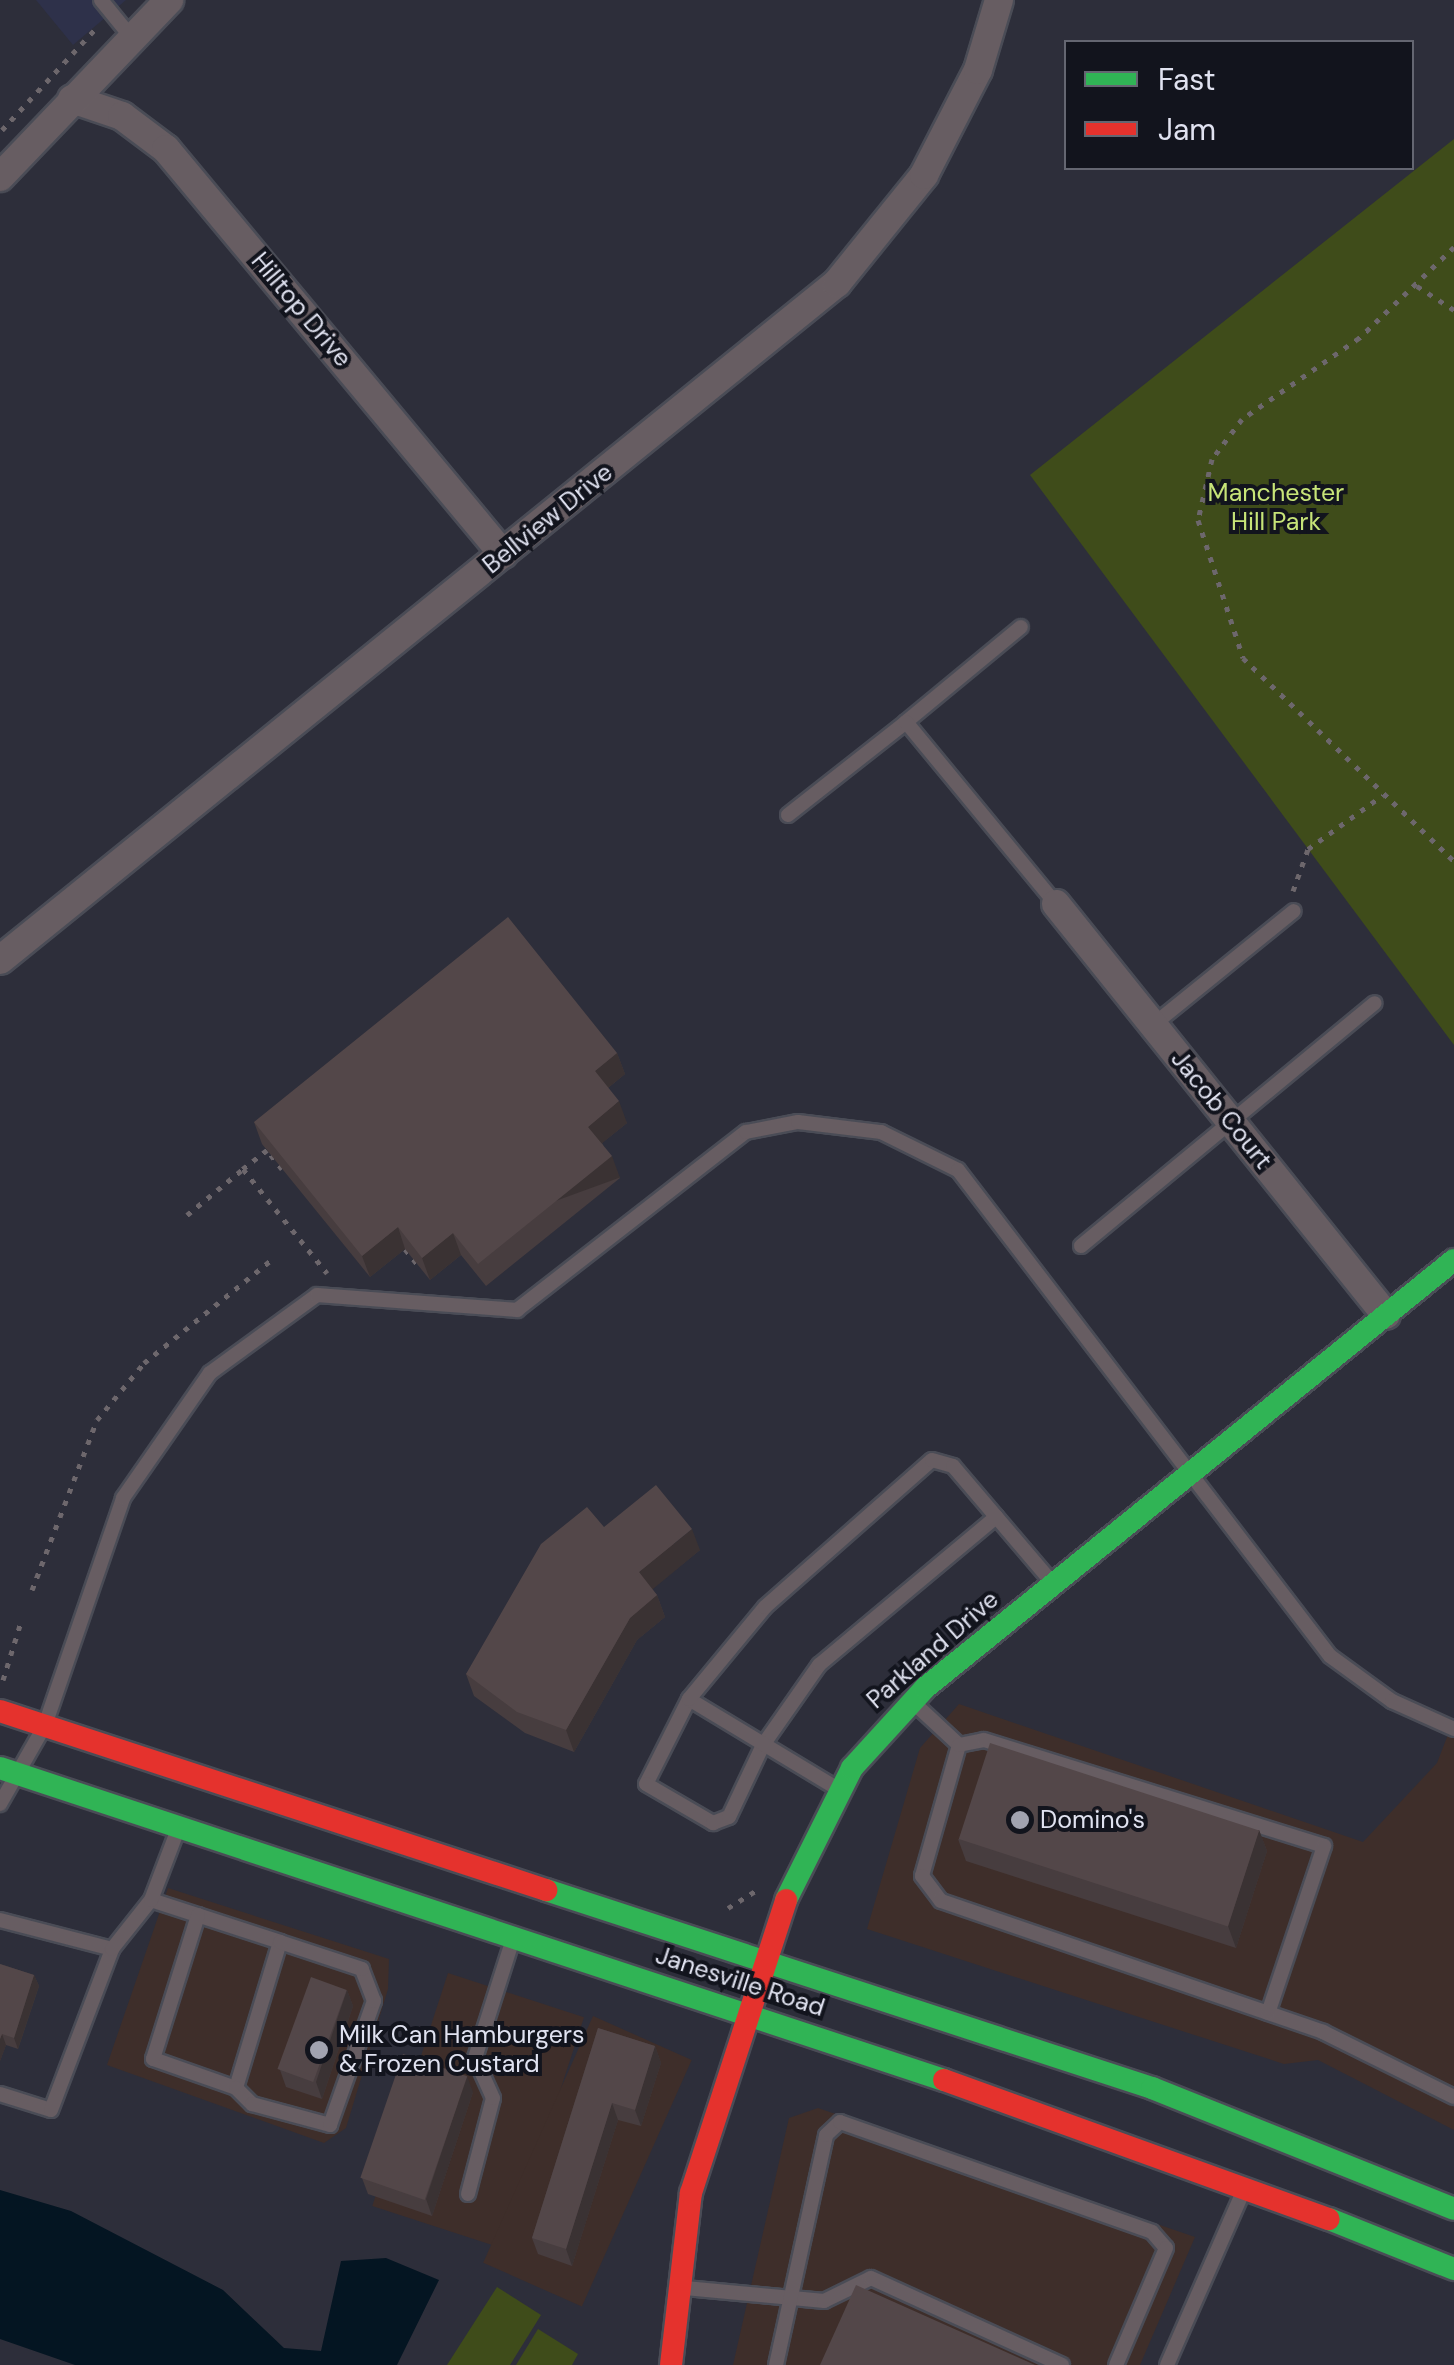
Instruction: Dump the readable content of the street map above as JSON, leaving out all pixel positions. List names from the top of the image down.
{
  "streets": {
    "main road": ["Parkland Drive", "Janesville Road"],
    "street": ["Hilltop Drive", "Bellview Drive", "Jacob Court"]
  },
  "crossings": [
    ["Hilltop Drive", "Bellview Drive"],
    ["Jacob Court", "Parkland Drive"],
    ["Parkland Drive", "Janesville Road"]
  ],
  "parks": ["Manchester Hill Park"],
  "places": ["Domino's", "Milk Can Hamburgers & Frozen Custard"],
  "legend": ["Fast", "Jam"]
}
